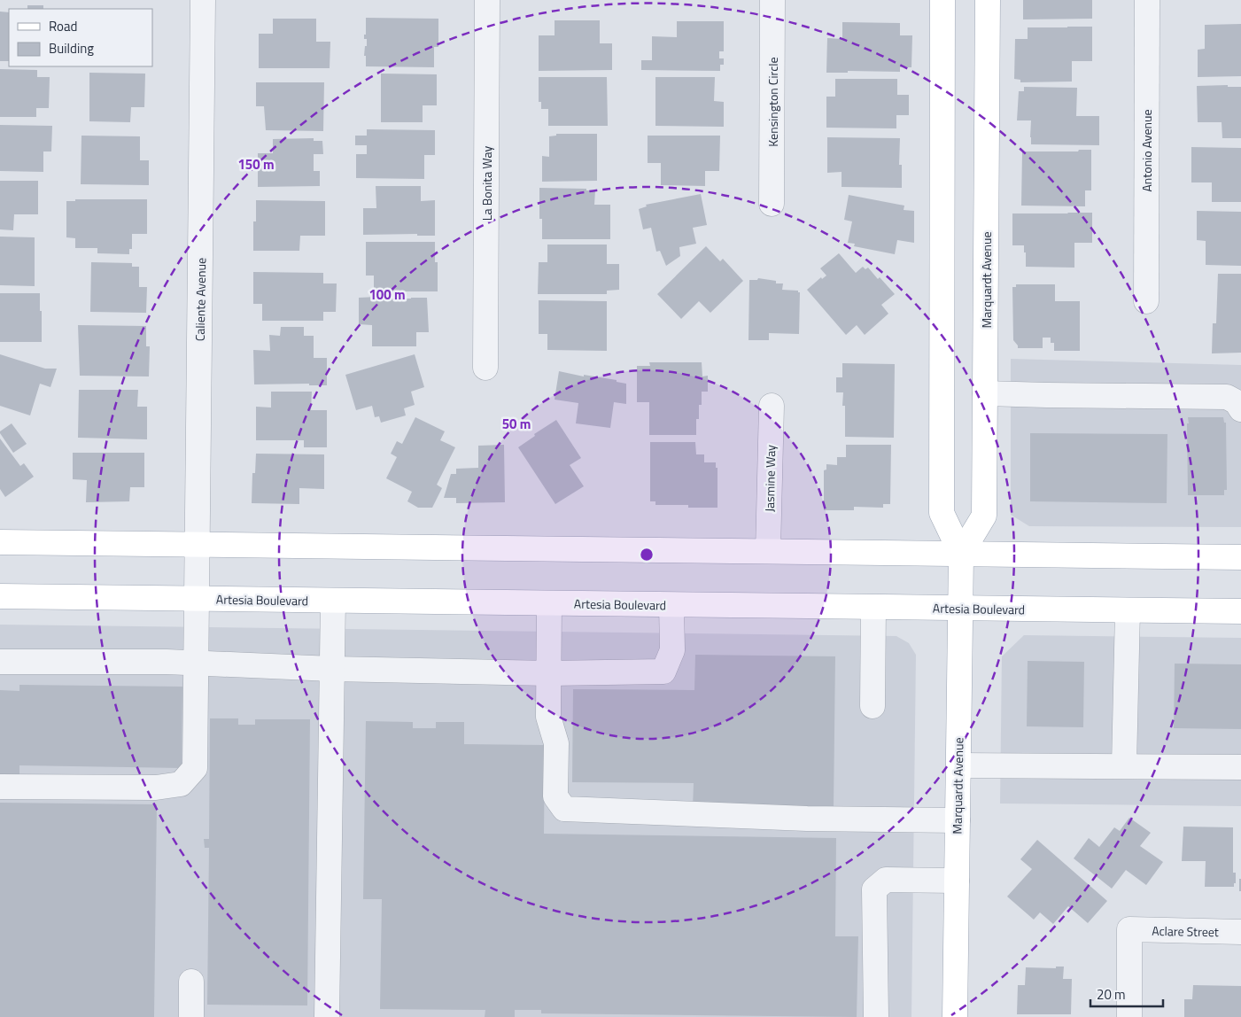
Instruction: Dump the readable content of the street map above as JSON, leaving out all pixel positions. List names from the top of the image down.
{
  "streets": {
    "main road": ["Marquardt Avenue", "Artesia Boulevard"],
    "street": [
      "Kensington Circle",
      "Antonio Avenue",
      "La Bonita Way",
      "Caliente Avenue",
      "Jasmine Way",
      "Aclare Street"
    ]
  },
  "crossings": [
    ["Marquardt Avenue", "Artesia Boulevard"],
    ["Caliente Avenue", "Artesia Boulevard"]
  ],
  "legend": ["Road", "Building"],
  "scale_bar": "20 m",
  "rings": ["150 m", "100 m", "50 m"]
}
